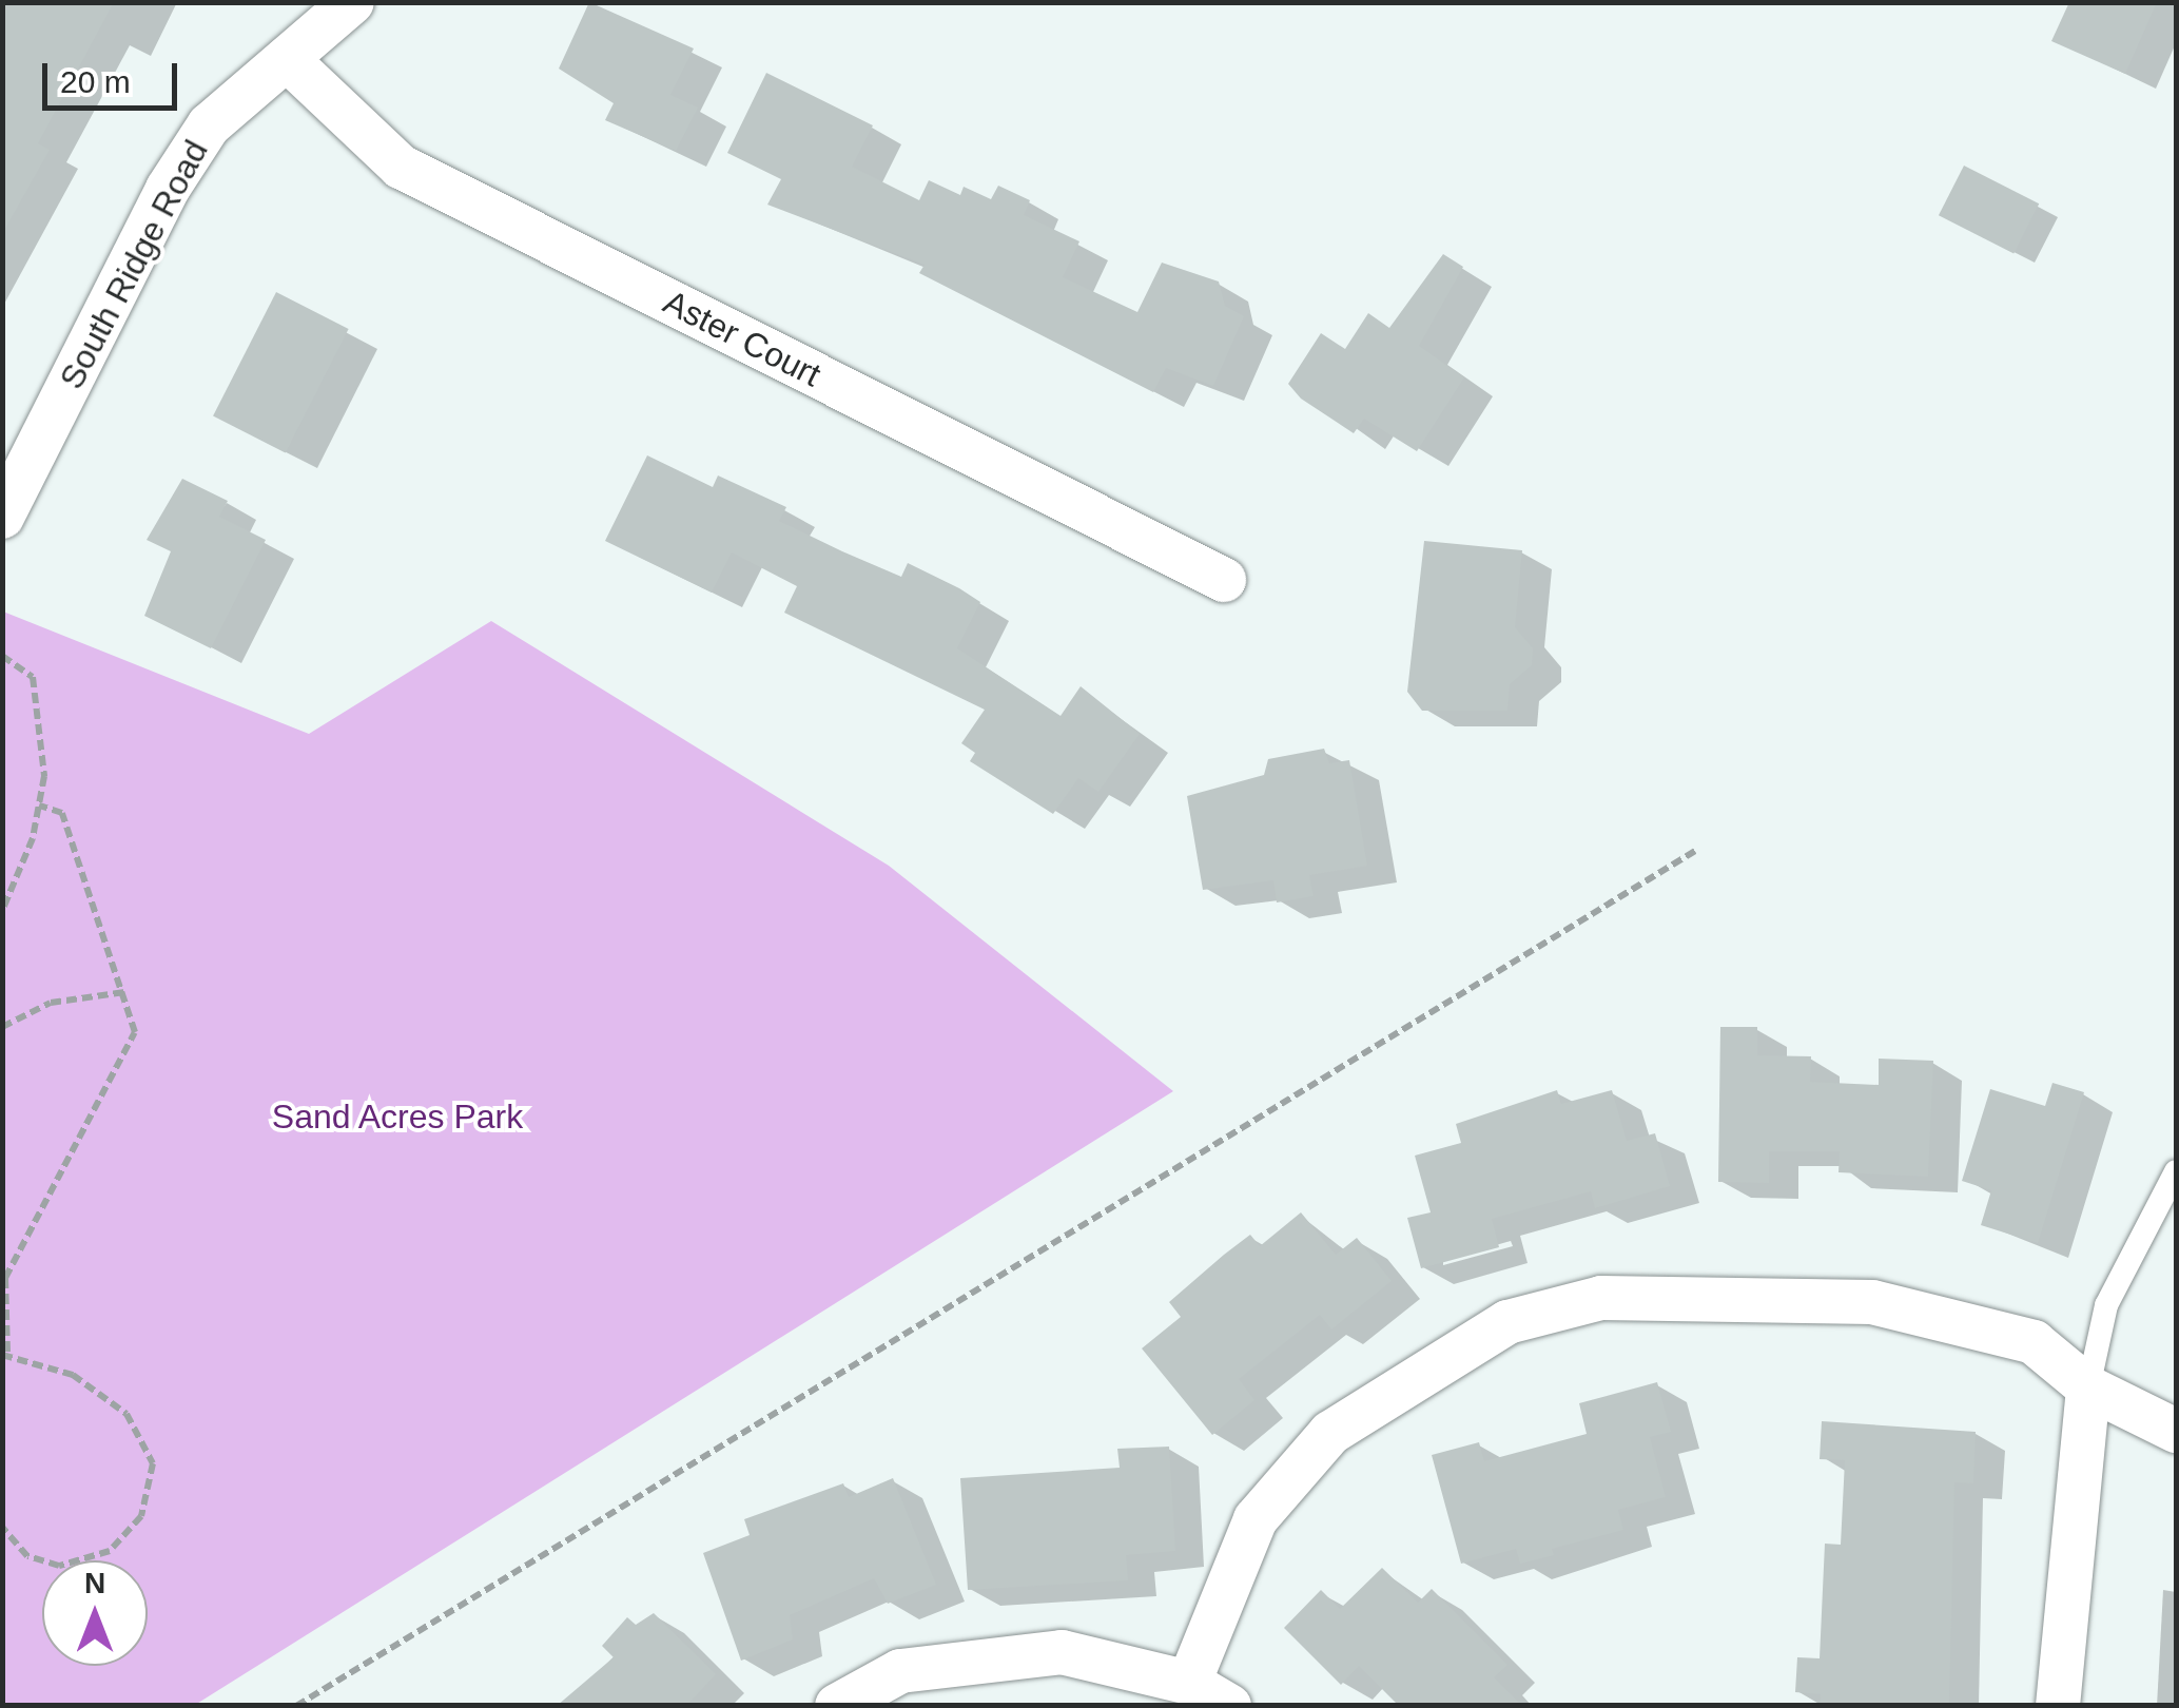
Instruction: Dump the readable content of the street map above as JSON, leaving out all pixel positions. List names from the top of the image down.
{
  "streets": {
    "street": ["South Ridge Road", "Aster Court"]
  },
  "crossings": [
    ["South Ridge Road", "Aster Court"]
  ],
  "parks": ["Sand Acres Park"],
  "scale_bar": "20 m",
  "north": "top"
}
